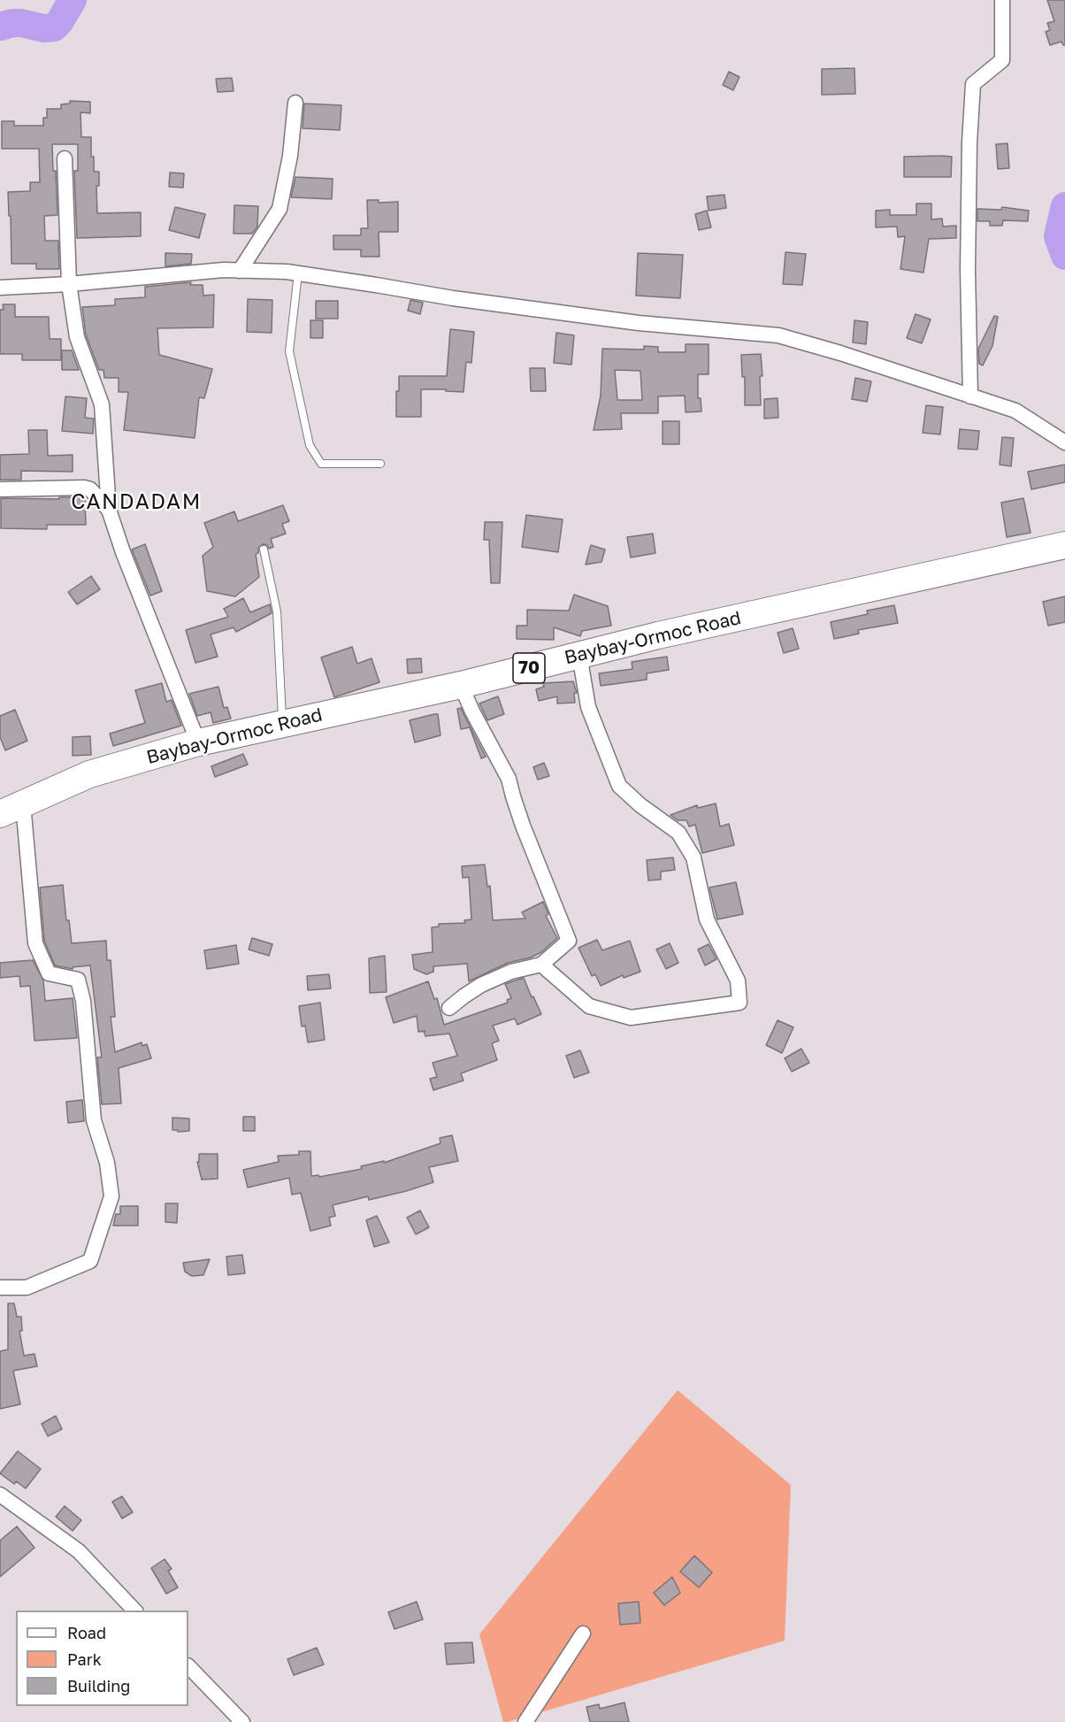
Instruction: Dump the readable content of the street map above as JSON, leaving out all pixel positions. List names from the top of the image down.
{
  "streets": {
    "highway": ["Baybay-Ormoc Road", "70"]
  },
  "districts": ["CANDADAM"],
  "legend": ["Road", "Park", "Building"]
}
